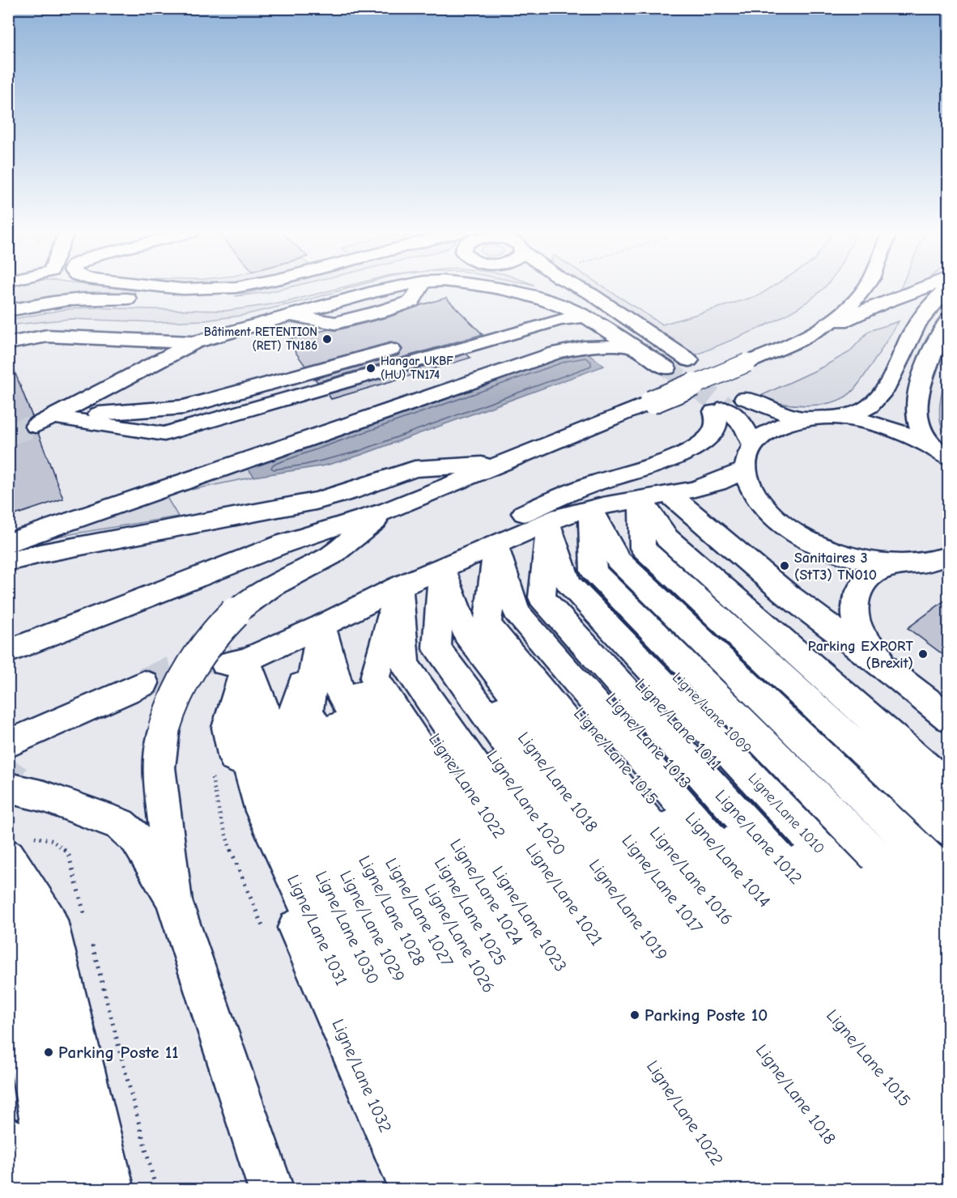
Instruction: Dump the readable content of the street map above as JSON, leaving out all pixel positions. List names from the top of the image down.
{
  "streets": {
    "street": [
      "Ligne/Lane 1009",
      "Ligne/Lane 1011",
      "Ligne/Lane 1013",
      "Ligne/Lane 1015",
      "Ligne/Lane 1018",
      "Ligne/Lane 1022",
      "Ligne/Lane 1020",
      "Ligne/Lane 1010",
      "Ligne/Lane 1012",
      "Ligne/Lane 1014",
      "Ligne/Lane 1016",
      "Ligne/Lane 1017",
      "Ligne/Lane 1024",
      "Ligne/Lane 1021",
      "Ligne/Lane 1019",
      "Ligne/Lane 1028",
      "Ligne/Lane 1025",
      "Ligne/Lane 1027",
      "Ligne/Lane 1023",
      "Ligne/Lane 1029",
      "Ligne/Lane 1030",
      "Ligne/Lane 1031",
      "Ligne/Lane 1026",
      "Ligne/Lane 1032"
    ]
  },
  "crossings": [
    ["Ligne/Lane 1009", "Ligne/Lane 1011"],
    ["Ligne/Lane 1009", "Ligne/Lane 1010"],
    ["Ligne/Lane 1009", "Ligne/Lane 1012"],
    ["Ligne/Lane 1011", "Ligne/Lane 1010"],
    ["Ligne/Lane 1011", "Ligne/Lane 1012"],
    ["Ligne/Lane 1013", "Ligne/Lane 1015"],
    ["Ligne/Lane 1013", "Ligne/Lane 1014"],
    ["Ligne/Lane 1013", "Ligne/Lane 1016"],
    ["Ligne/Lane 1015", "Ligne/Lane 1014"],
    ["Ligne/Lane 1015", "Ligne/Lane 1016"],
    ["Ligne/Lane 1018", "Ligne/Lane 1020"],
    ["Ligne/Lane 1018", "Ligne/Lane 1017"],
    ["Ligne/Lane 1018", "Ligne/Lane 1019"],
    ["Ligne/Lane 1022", "Ligne/Lane 1024"],
    ["Ligne/Lane 1022", "Ligne/Lane 1021"],
    ["Ligne/Lane 1022", "Ligne/Lane 1023"],
    ["Ligne/Lane 1020", "Ligne/Lane 1017"],
    ["Ligne/Lane 1020", "Ligne/Lane 1019"],
    ["Ligne/Lane 1010", "Ligne/Lane 1012"],
    ["Ligne/Lane 1014", "Ligne/Lane 1016"],
    ["Ligne/Lane 1017", "Ligne/Lane 1019"],
    ["Ligne/Lane 1024", "Ligne/Lane 1021"],
    ["Ligne/Lane 1024", "Ligne/Lane 1023"],
    ["Ligne/Lane 1021", "Ligne/Lane 1023"],
    ["Ligne/Lane 1028", "Ligne/Lane 1025"],
    ["Ligne/Lane 1028", "Ligne/Lane 1027"],
    ["Ligne/Lane 1028", "Ligne/Lane 1026"],
    ["Ligne/Lane 1025", "Ligne/Lane 1027"],
    ["Ligne/Lane 1025", "Ligne/Lane 1026"],
    ["Ligne/Lane 1027", "Ligne/Lane 1026"],
    ["Ligne/Lane 1029", "Ligne/Lane 1030"],
    ["Ligne/Lane 1029", "Ligne/Lane 1031"],
    ["Ligne/Lane 1029", "Ligne/Lane 1032"],
    ["Ligne/Lane 1030", "Ligne/Lane 1031"],
    ["Ligne/Lane 1030", "Ligne/Lane 1032"],
    ["Ligne/Lane 1031", "Ligne/Lane 1032"]
  ],
  "places": [
    "Bâtiment RETENTION (RET) TN186",
    "Hangar UKBF (HU) TN174",
    "Sanitaires 3 (StT3) TN010",
    "Parking EXPORT (Brexit)",
    "Parking Poste 10",
    "Parking Poste 11"
  ]
}
